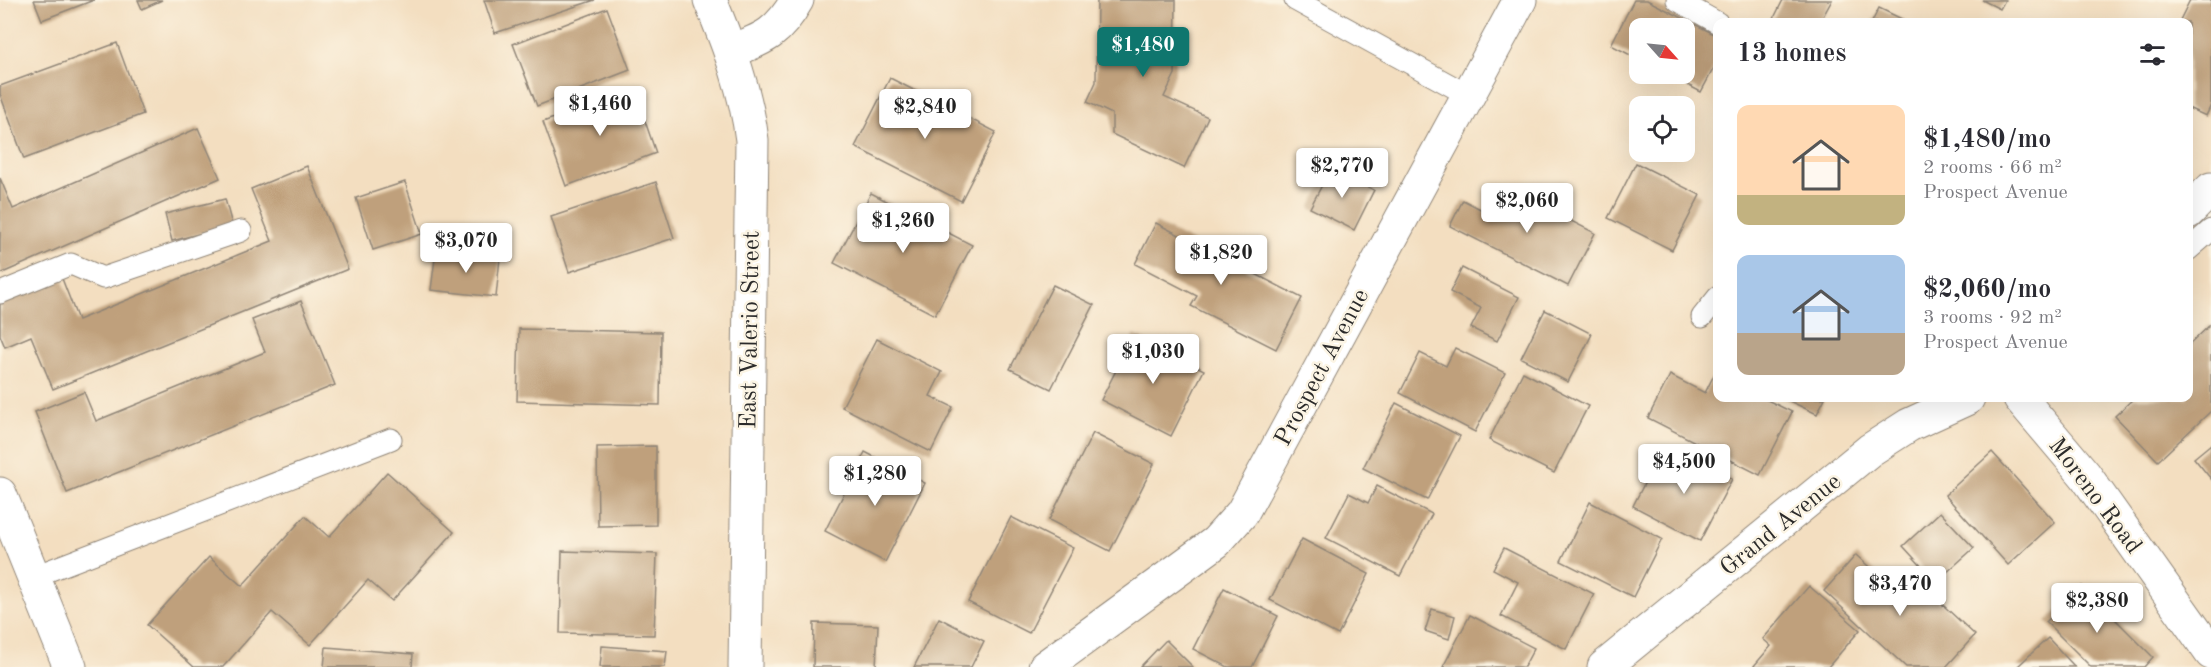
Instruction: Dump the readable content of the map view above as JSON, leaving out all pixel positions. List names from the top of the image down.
{
  "streets": {
    "street": [
      "East Valerio Street",
      "Prospect Avenue",
      "Moreno Road",
      "Grand Avenue"
    ]
  },
  "north": "bottom right",
  "page": {
    "heading": "13 homes",
    "price": [
      "$1,480",
      "$1,460",
      "$2,840",
      "$2,770",
      "$2,060",
      "$1,260",
      "$3,070",
      "$1,820",
      "$1,030",
      "$4,500",
      "$1,280",
      "$3,470",
      "$2,380"
    ],
    "list": [
      {
        "name": "$1,480/mo",
        "note": "2 rooms · 66 m² · Prospect Avenue"
      },
      {
        "name": "$2,060/mo",
        "note": "3 rooms · 92 m² · Prospect Avenue"
      }
    ]
  }
}
